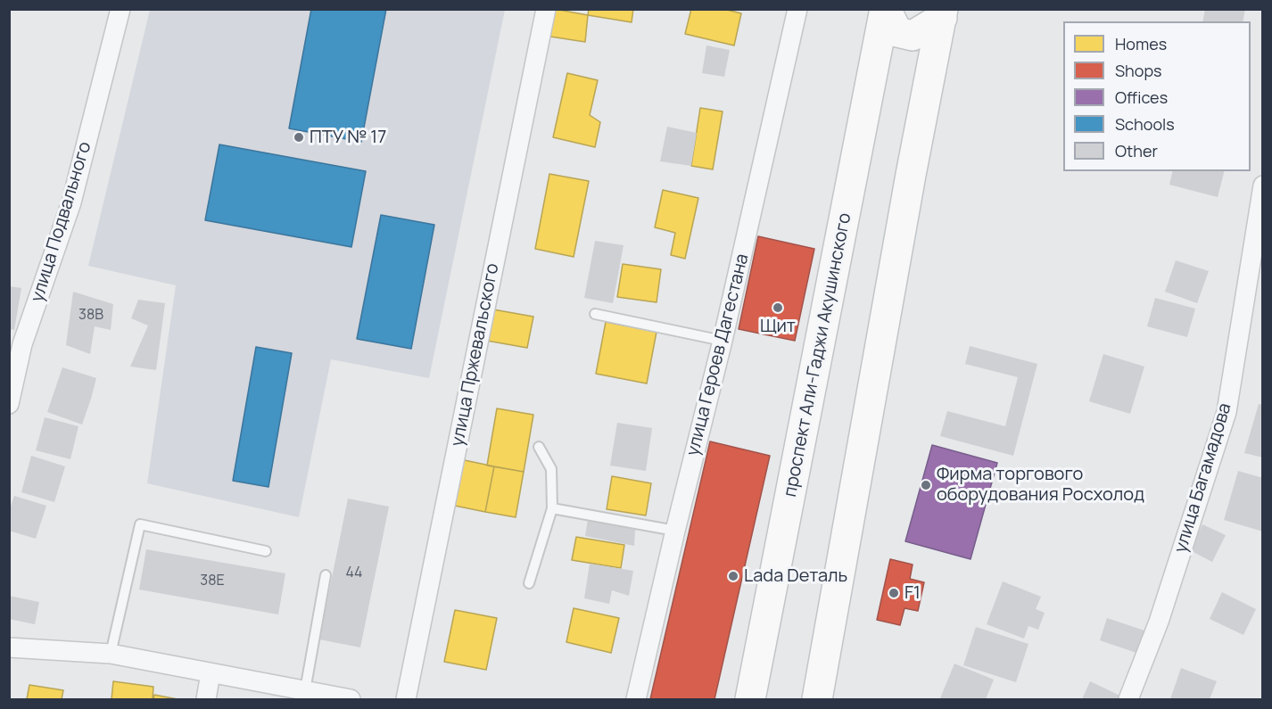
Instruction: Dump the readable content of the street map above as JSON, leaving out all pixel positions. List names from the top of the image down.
{
  "streets": {
    "main road": ["проспект Али-Гаджи Акушинского"],
    "street": [
      "улица Подвального",
      "улица Пржевальского",
      "улица Героев Дагестана",
      "улица Багамадова"
    ]
  },
  "places": [
    "ПТУ № 17",
    "Щит",
    "Фирма торгового оборудования Росхолод",
    "Lada Dеталь",
    "F1"
  ],
  "house_numbers": ["38В", "44", "38Е"],
  "legend": [
    "Homes",
    "Shops",
    "Offices",
    "Schools",
    "Other"
  ]
}
